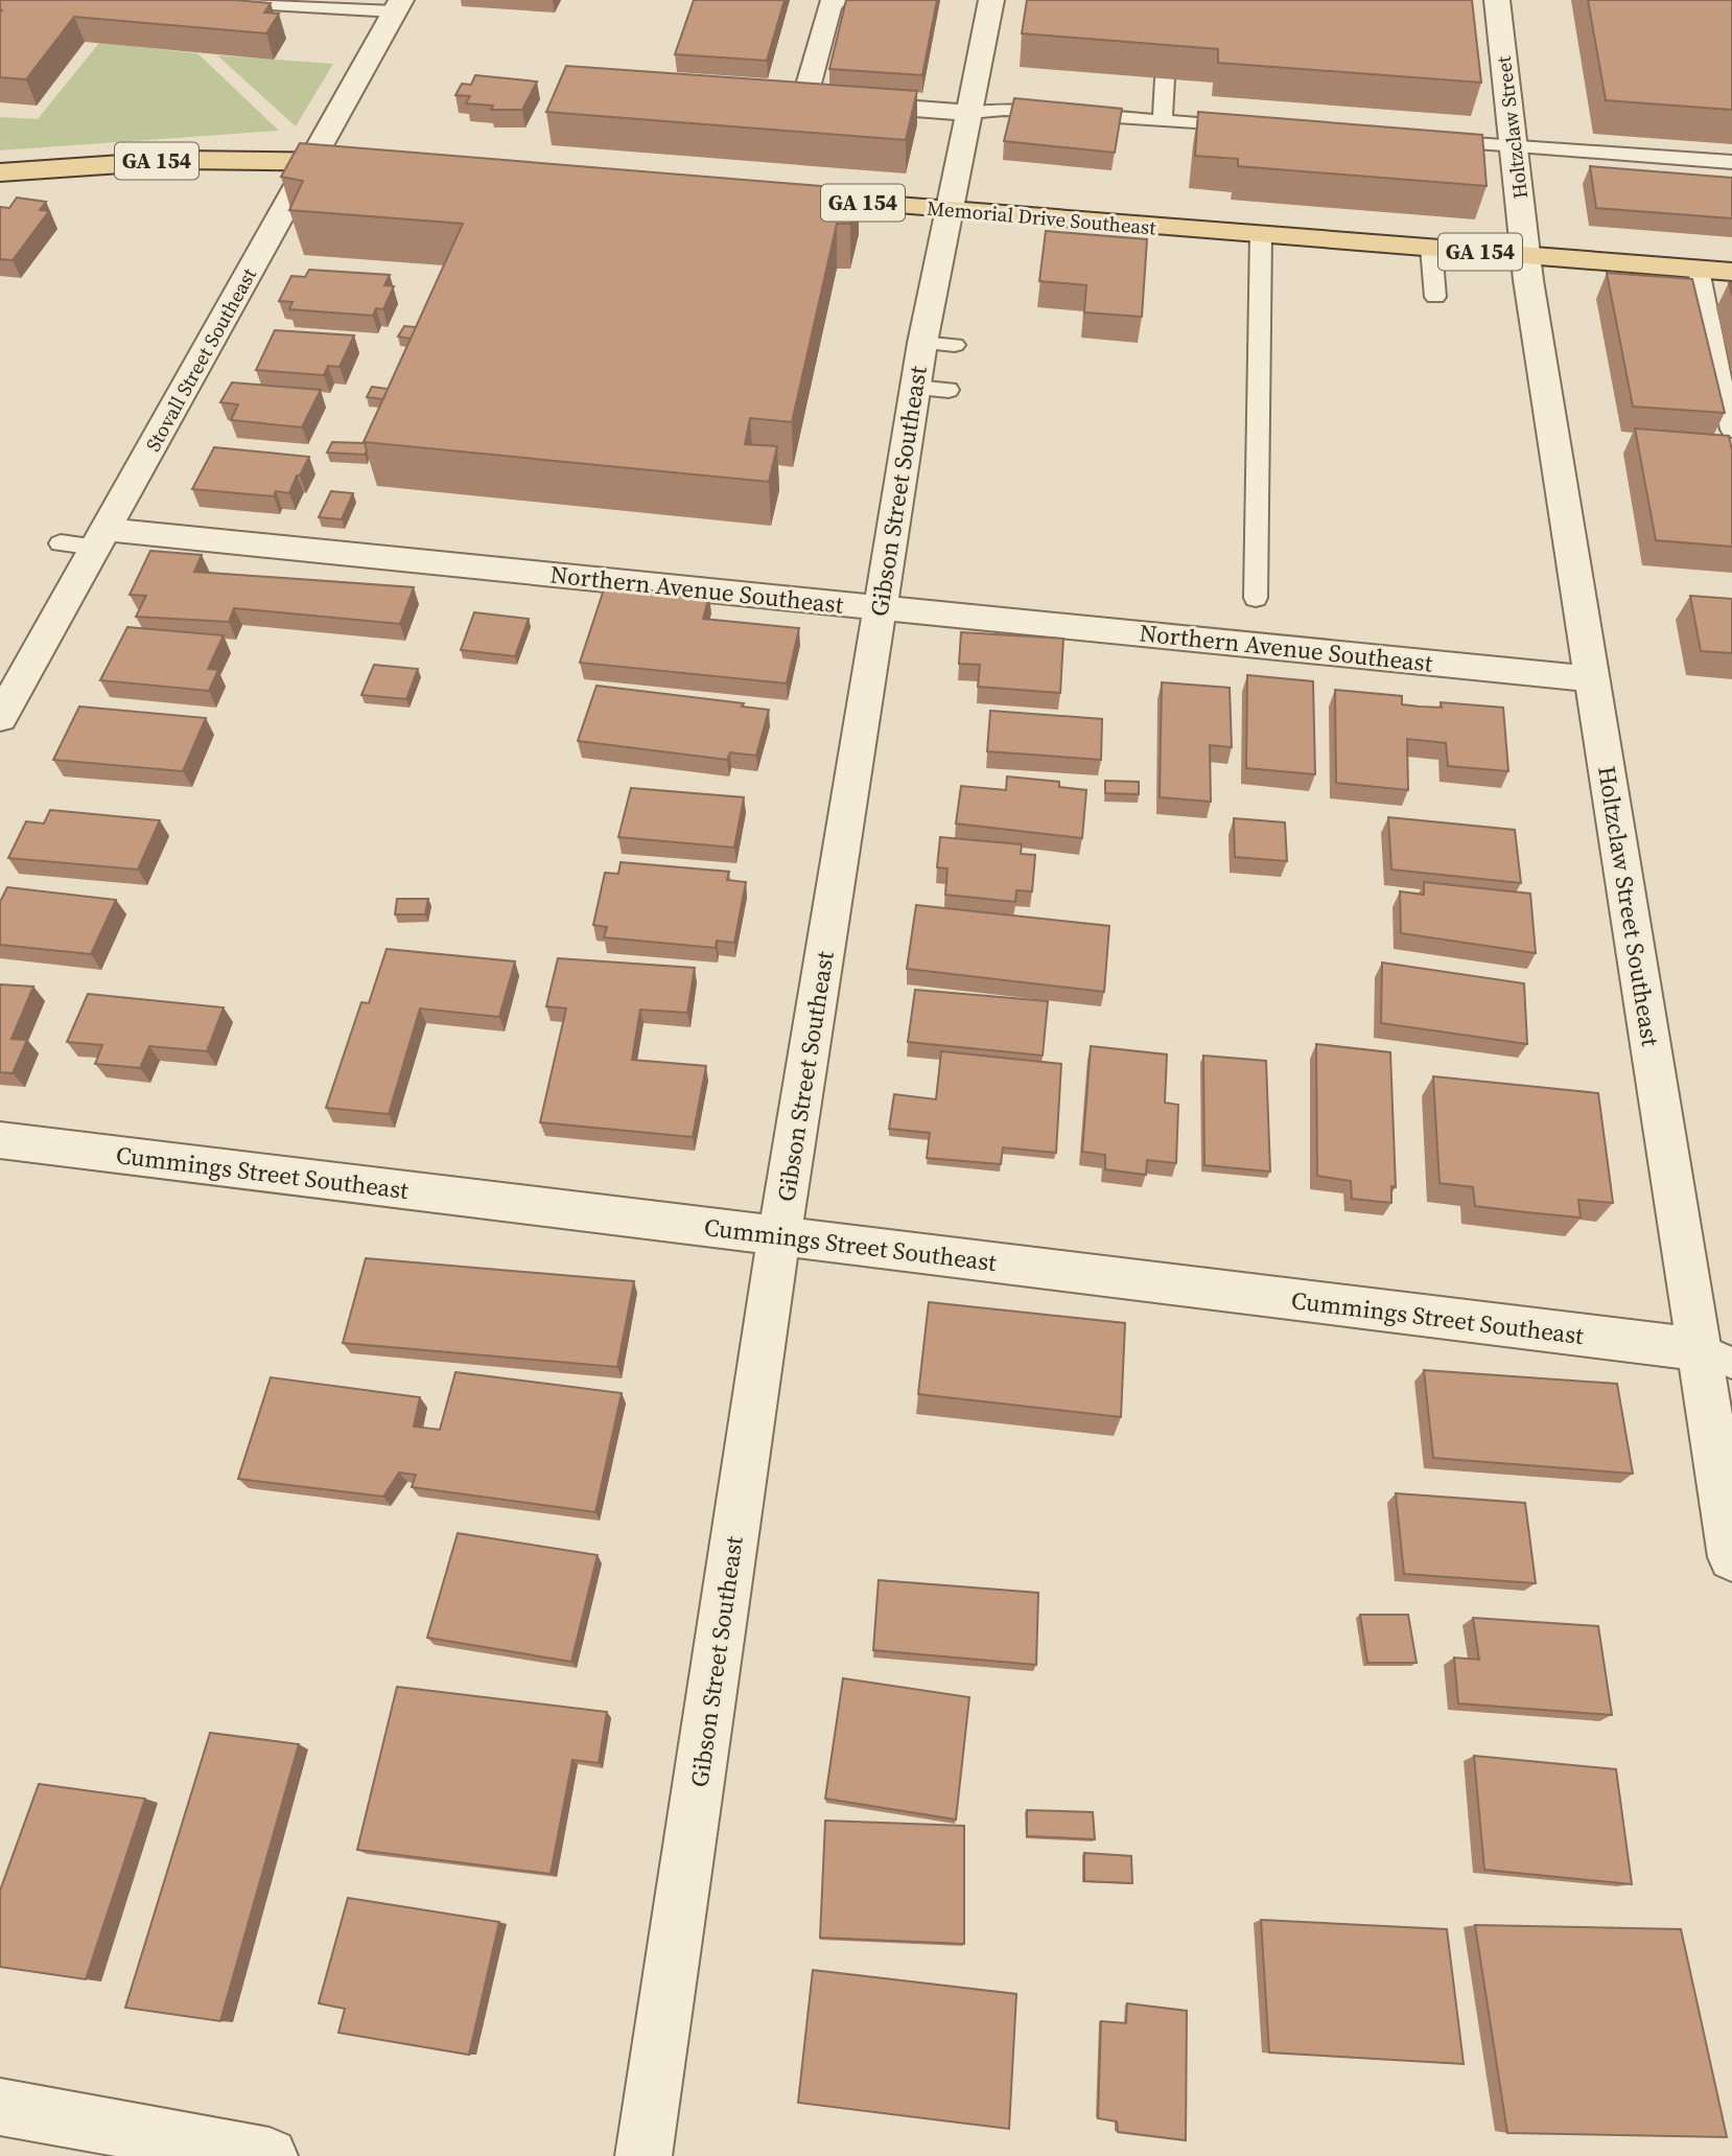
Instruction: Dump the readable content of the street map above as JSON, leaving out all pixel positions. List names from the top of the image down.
{
  "streets": {
    "main road": ["GA 154", "Memorial Drive Southeast"],
    "street": [
      "Holtzclaw Street",
      "Stovall Street Southeast",
      "Gibson Street Southeast",
      "Northern Avenue Southeast",
      "Holtzclaw Street Southeast",
      "Cummings Street Southeast"
    ]
  },
  "crossings": [
    ["Holtzclaw Street", "Memorial Drive Southeast"],
    ["Holtzclaw Street", "Holtzclaw Street Southeast"],
    ["GA 154", "Stovall Street Southeast"],
    ["Memorial Drive Southeast", "Gibson Street Southeast"],
    ["Memorial Drive Southeast", "Holtzclaw Street Southeast"],
    ["Stovall Street Southeast", "Northern Avenue Southeast"],
    ["Gibson Street Southeast", "Northern Avenue Southeast"],
    ["Gibson Street Southeast", "Cummings Street Southeast"],
    ["Northern Avenue Southeast", "Holtzclaw Street Southeast"],
    ["Holtzclaw Street Southeast", "Cummings Street Southeast"]
  ]
}
